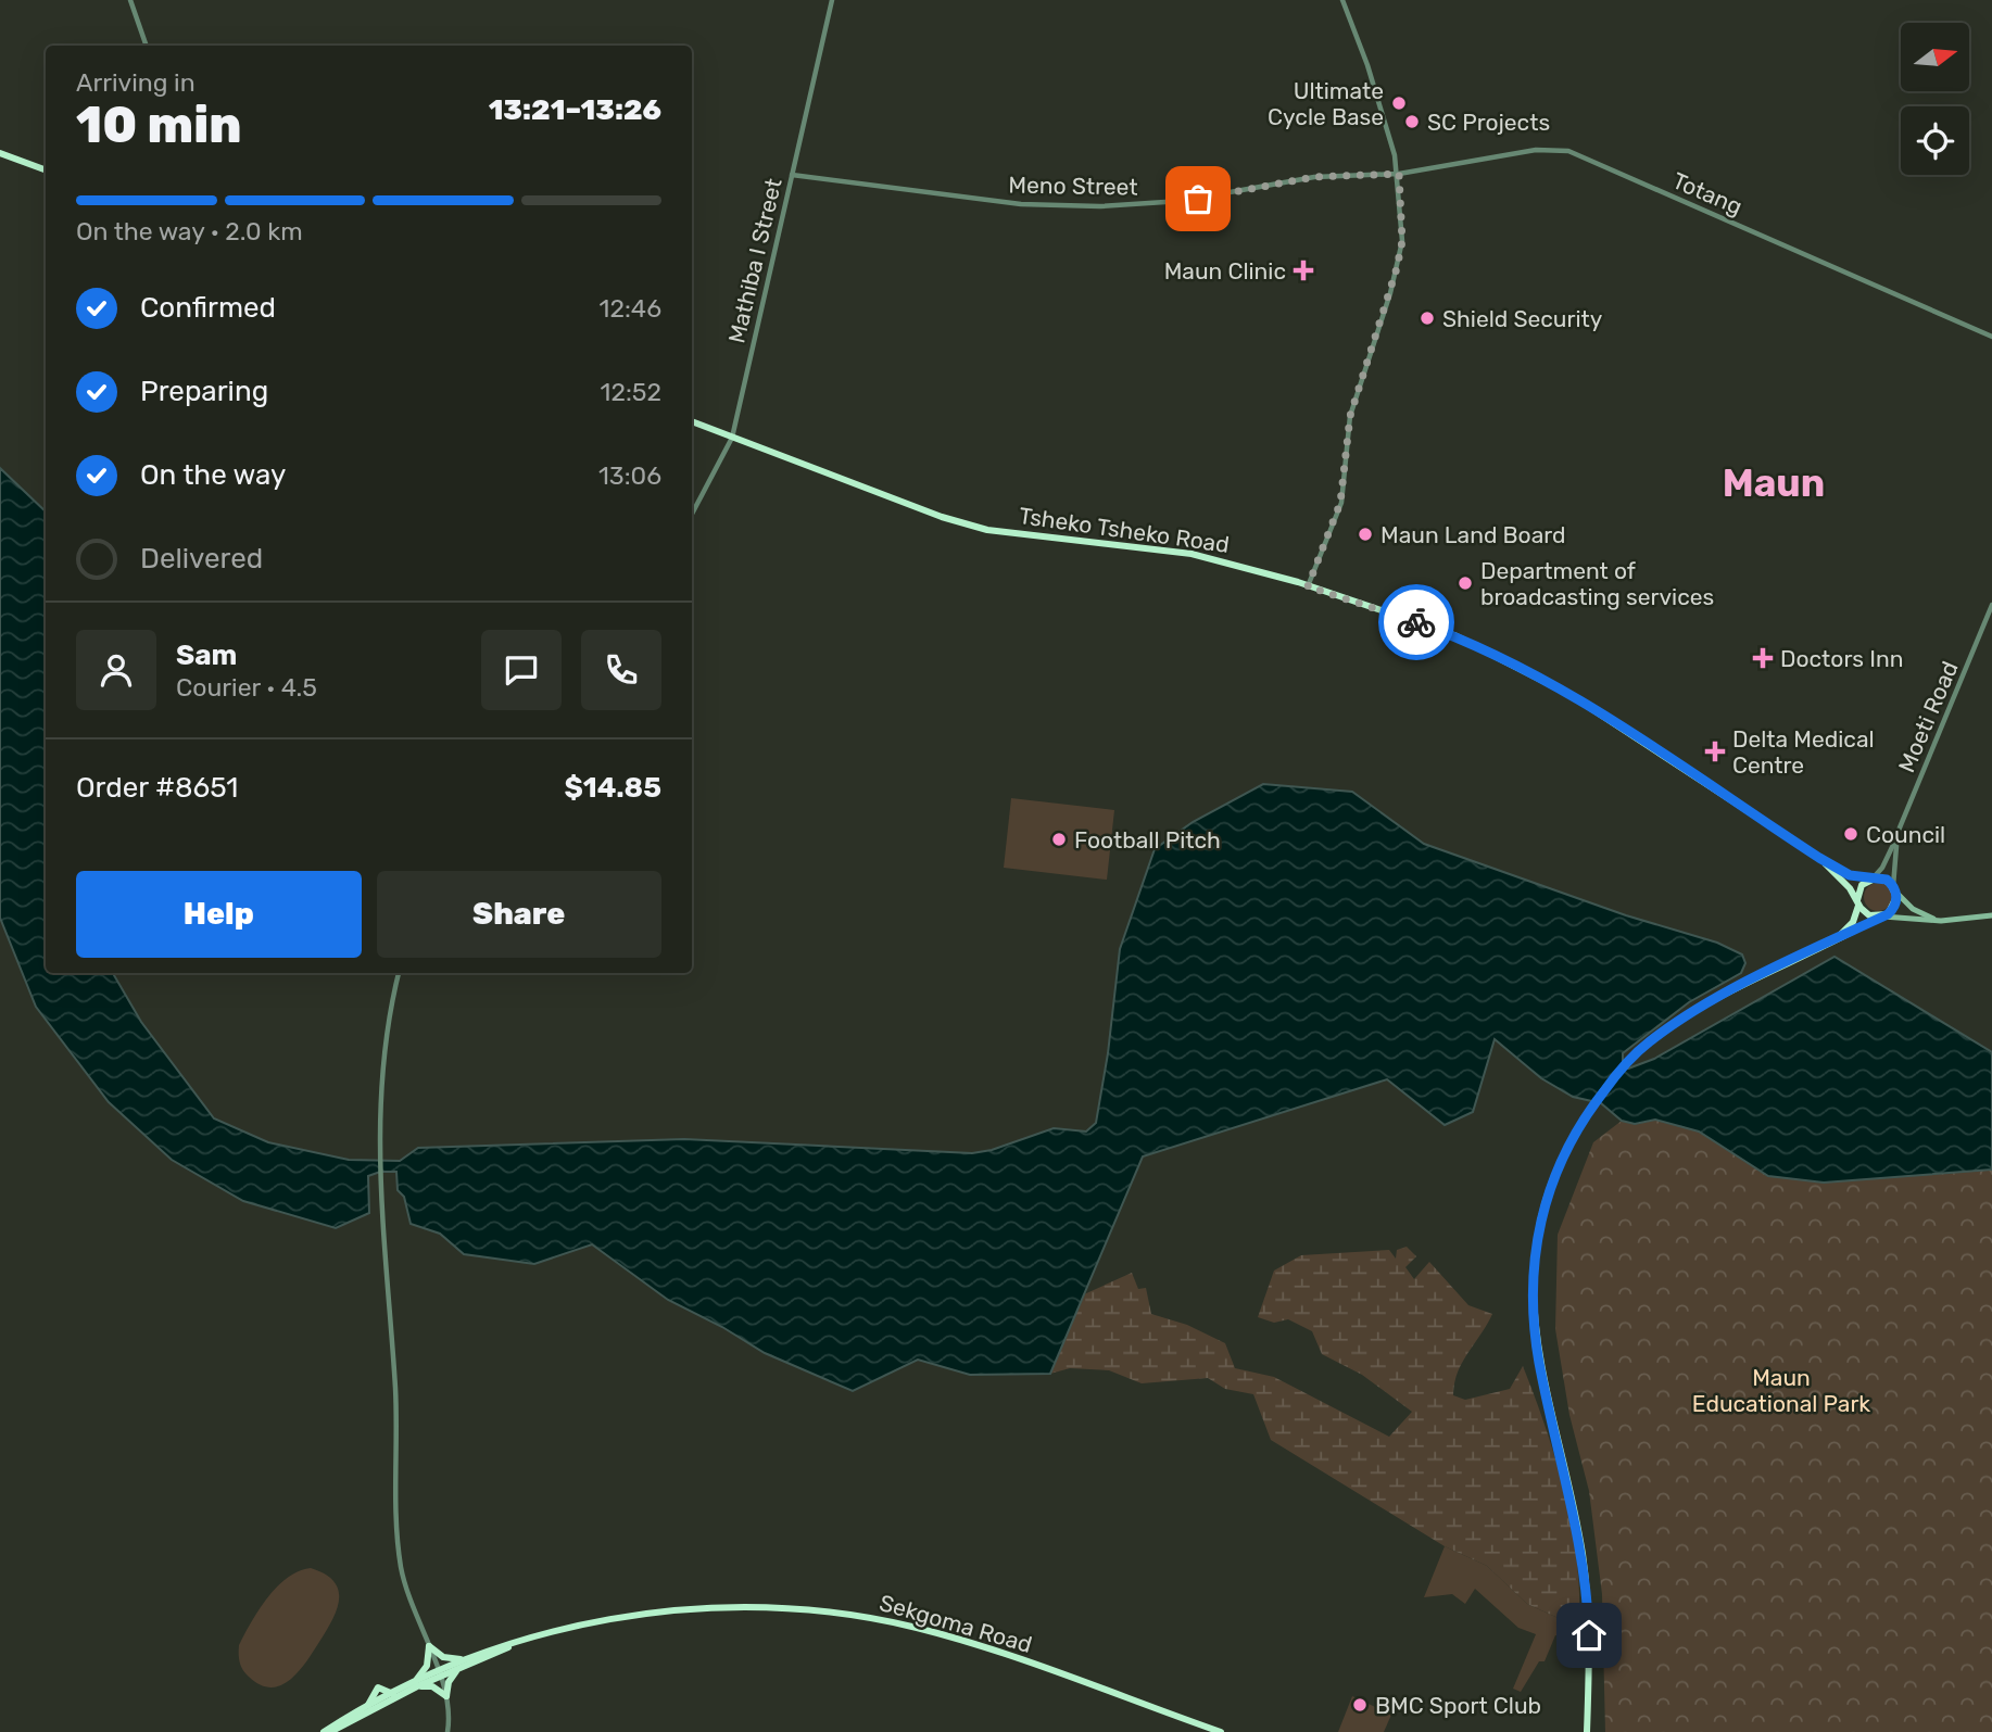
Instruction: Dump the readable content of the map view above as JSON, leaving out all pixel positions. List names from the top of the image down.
{
  "streets": {
    "highway": ["Tsheko Tsheko Road", "Sekgoma Road"],
    "street": [
      "Meno Street",
      "Totang",
      "Mathiba I Street",
      "Moeti Road"
    ]
  },
  "crossings": [
    ["Meno Street", "Totang"],
    ["Meno Street", "Mathiba I Street"],
    ["Mathiba I Street", "Tsheko Tsheko Road"],
    ["Tsheko Tsheko Road", "Moeti Road"]
  ],
  "districts": ["Maun"],
  "parks": ["Maun Educational Park"],
  "places": {
    "other": [
      "Ultimate Cycle Base",
      "SC Projects",
      "Shield Security",
      "Maun Land Board",
      "Department of broadcasting services",
      "Council",
      "Football Pitch",
      "BMC Sport Club"
    ],
    "health": ["Maun Clinic", "Doctors Inn", "Delta Medical Centre"]
  },
  "north": "right",
  "page": {
    "heading": ["10 min", "Arriving in", "13:21–13:26"],
    "panel": [
      "Sam",
      "Courier · 4.5",
      "Order #8651",
      "$14.85"
    ],
    "bar": "On the way · 2.0 km",
    "list": [
      ["Confirmed", "12:46"],
      ["Preparing", "12:52"],
      ["On the way", "13:06"],
      "Delivered"
    ],
    "buttons": ["Help", "Share"]
  }
}
